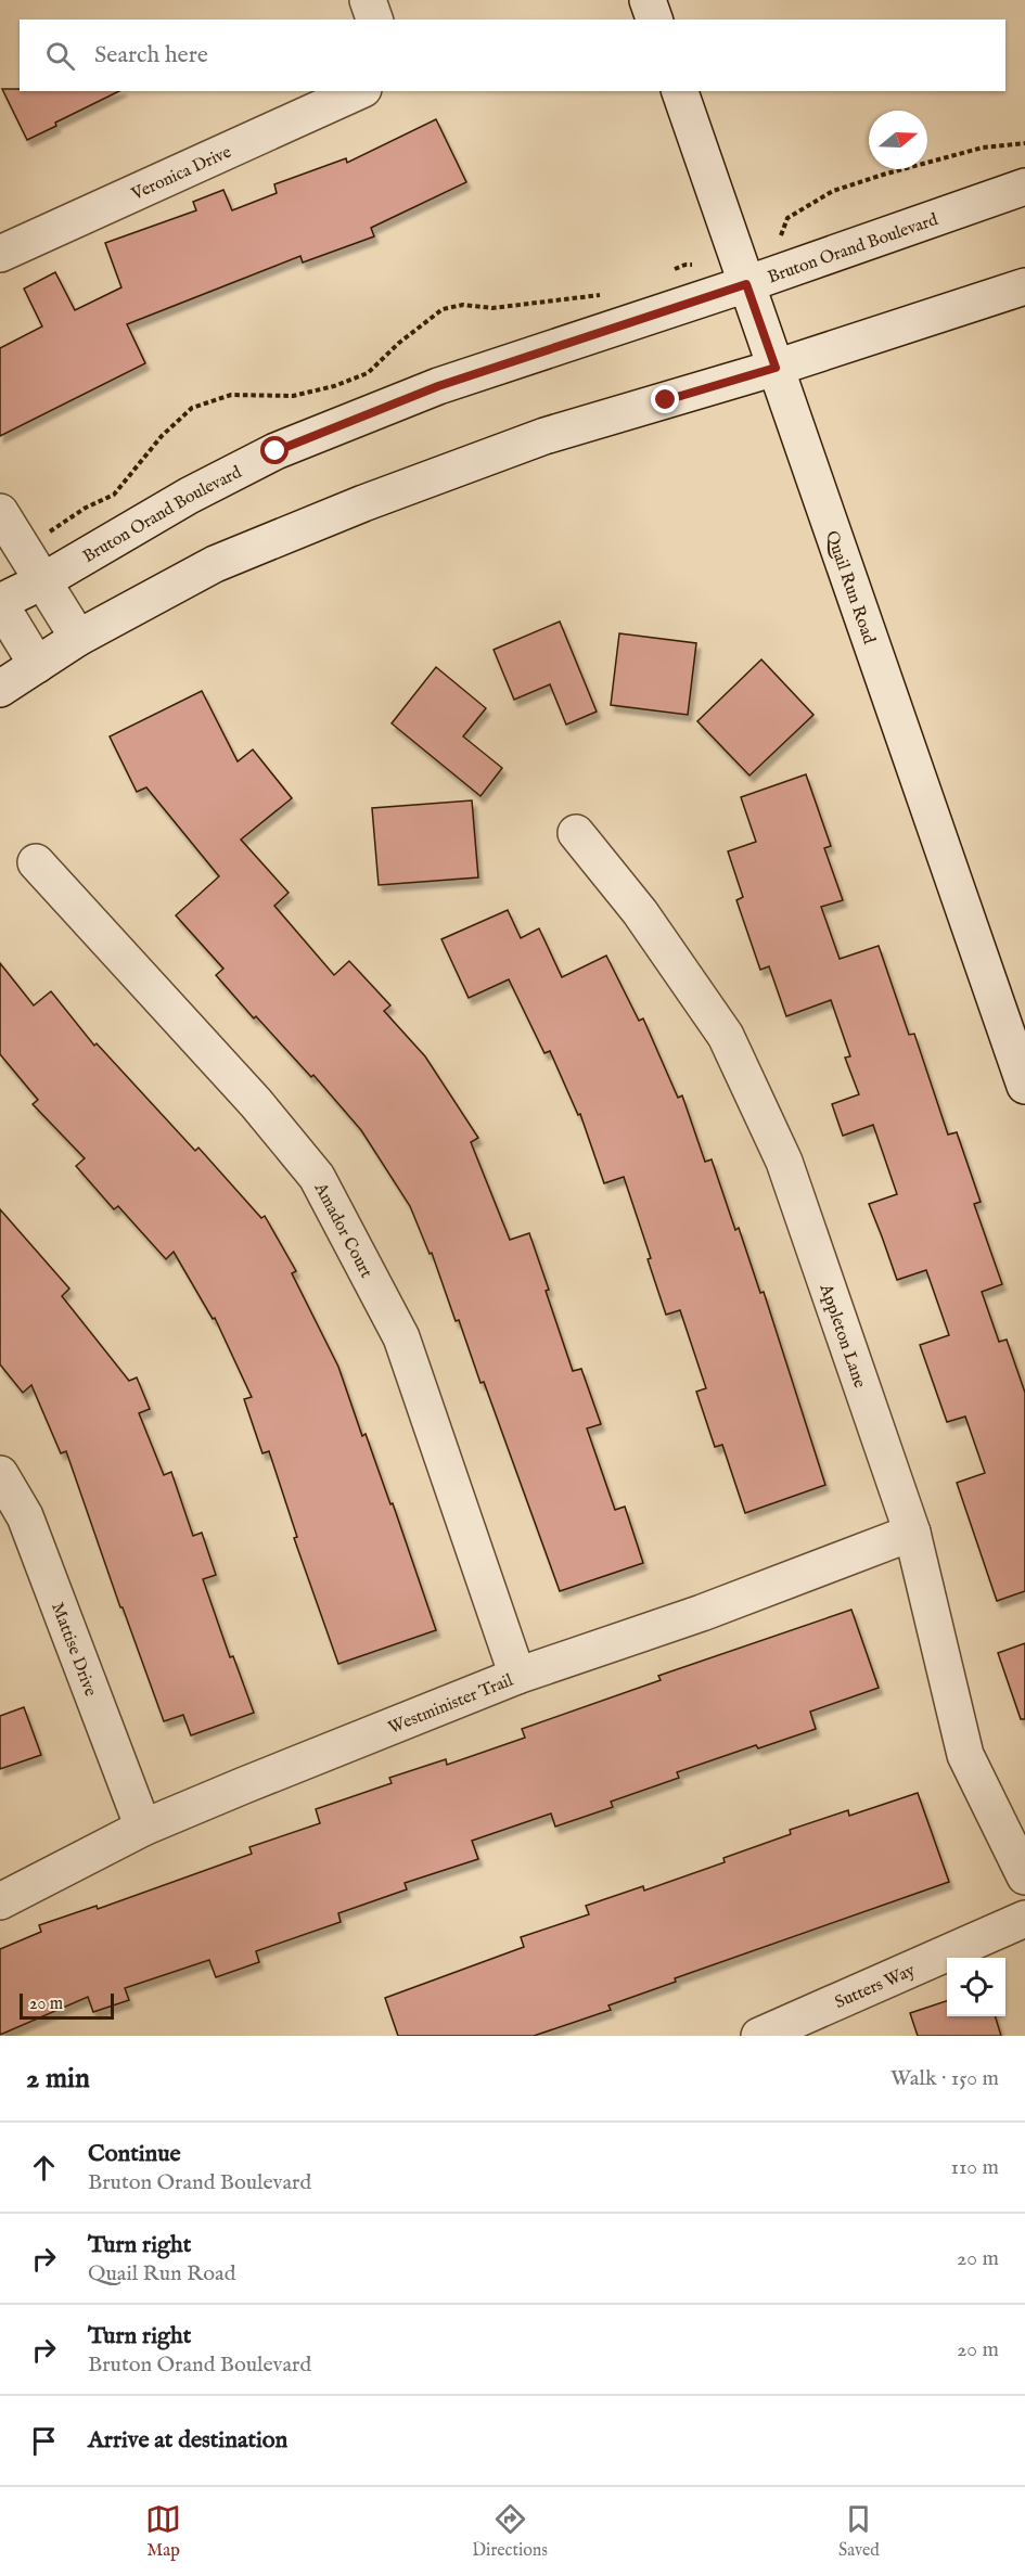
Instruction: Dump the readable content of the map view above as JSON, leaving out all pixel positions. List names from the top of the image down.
{
  "streets": {
    "street": [
      "Veronica Drive",
      "Bruton Orand Boulevard",
      "Quail Run Road",
      "Amador Court",
      "Appleton Lane",
      "Mattise Drive",
      "Westminister Trail",
      "Sutters Way"
    ]
  },
  "crossings": [
    ["Bruton Orand Boulevard", "Quail Run Road"],
    ["Amador Court", "Westminister Trail"],
    ["Appleton Lane", "Westminister Trail"],
    ["Mattise Drive", "Westminister Trail"]
  ],
  "scale_bar": "20 m",
  "north": "right",
  "page": {
    "search": "Search here",
    "scale": "20 m",
    "heading": ["2 min", "Walk · 150 m"],
    "list": [
      ["Continue", "Bruton Orand Boulevard", "110 m"],
      ["Turn right", "Quail Run Road", "20 m"],
      ["Turn right", "Bruton Orand Boulevard", "20 m"],
      "Arrive at destination"
    ],
    "nav": ["Map", "Directions", "Saved"]
  }
}
